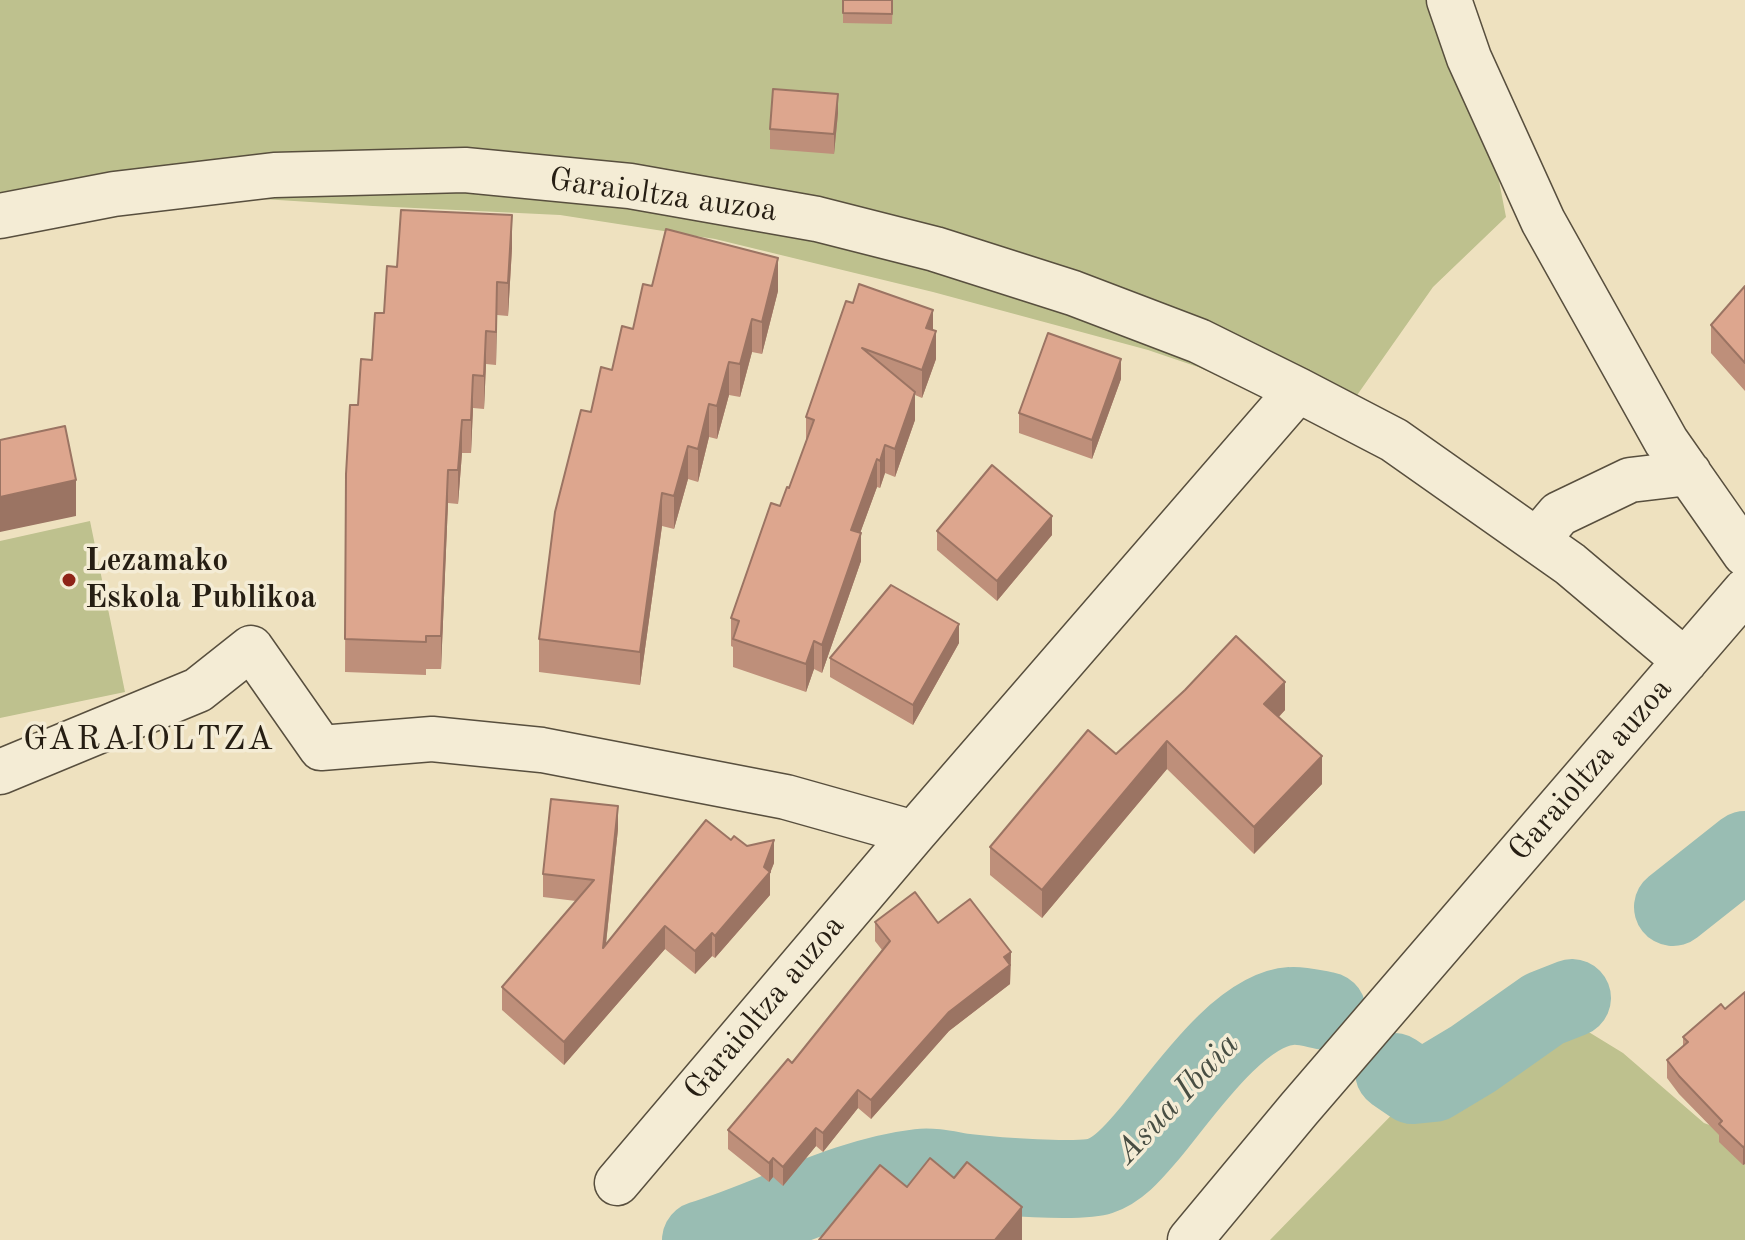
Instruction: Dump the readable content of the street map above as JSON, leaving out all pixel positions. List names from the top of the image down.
{
  "streets": {
    "street": ["Garaioltza auzoa"]
  },
  "districts": ["GARAIOLTZA"],
  "water": ["Asua Ibaia"],
  "places": ["Lezamako Eskola Publikoa"]
}
